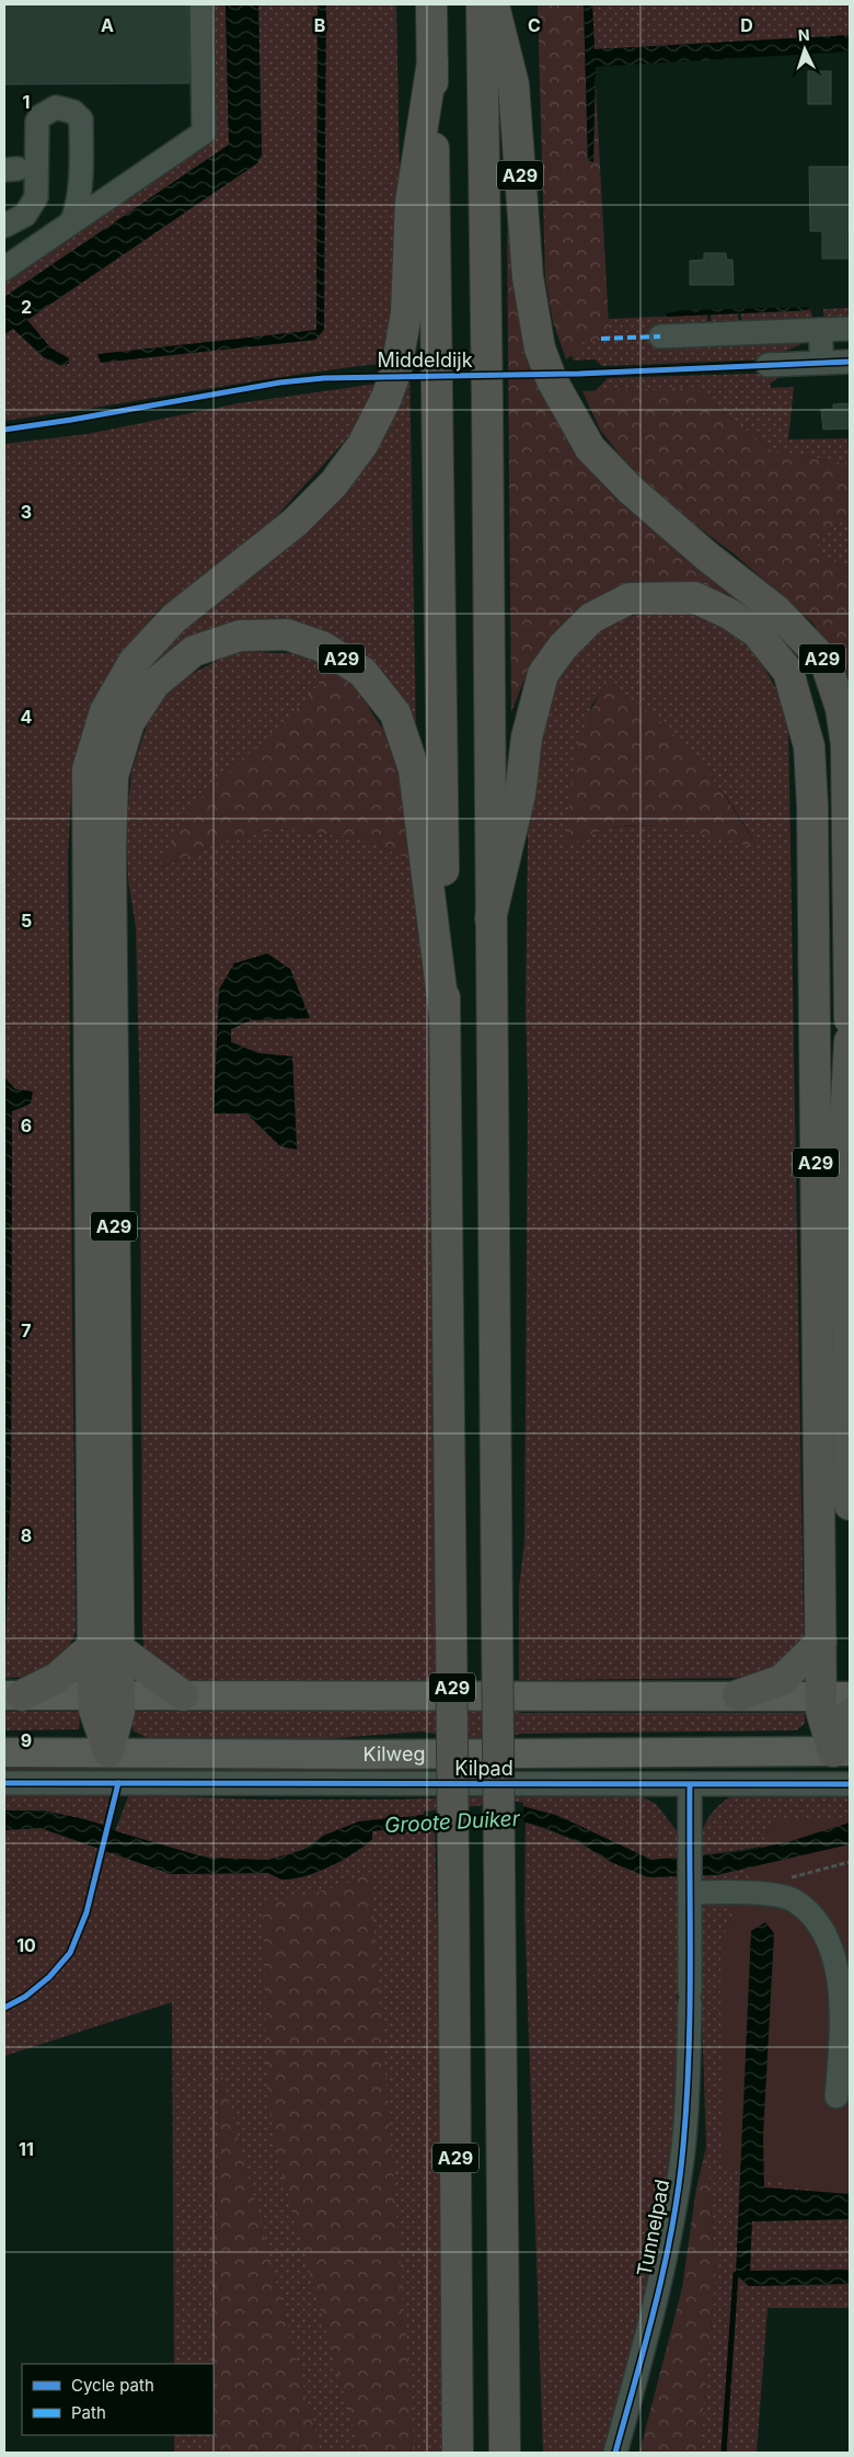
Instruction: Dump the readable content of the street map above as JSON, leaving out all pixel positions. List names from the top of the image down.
{
  "streets": {
    "highway": ["A29"],
    "main road": ["Kilweg"],
    "street": ["Kilpad", "Tunnelpad"],
    "cycle path": ["Middeldijk"]
  },
  "crossings": [
    ["A29", "Kilweg"],
    ["Kilpad", "Tunnelpad"]
  ],
  "water": ["Groote Duiker"],
  "legend": ["Cycle path", "Path"],
  "north": "top",
  "grid": {
    "columns": [
      "A",
      "B",
      "C",
      "D"
    ],
    "rows": [
      "1",
      "2",
      "3",
      "4",
      "5",
      "6",
      "7",
      "8",
      "9",
      "10",
      "11"
    ]
  }
}
